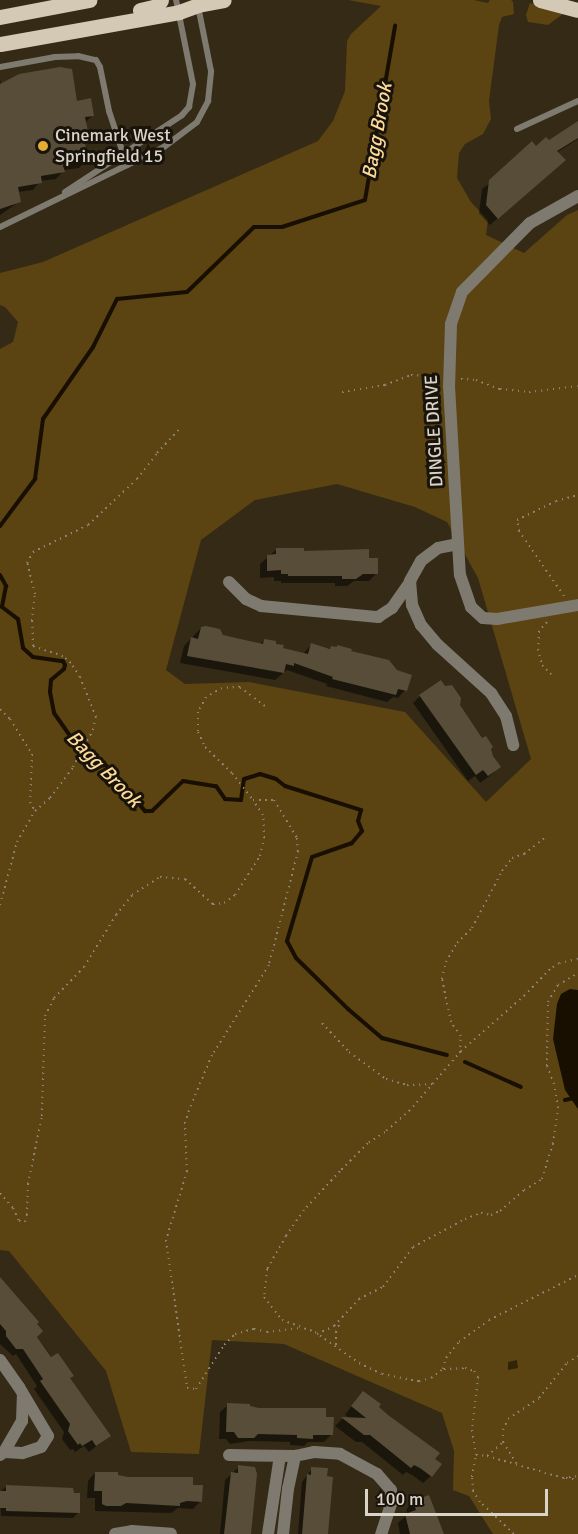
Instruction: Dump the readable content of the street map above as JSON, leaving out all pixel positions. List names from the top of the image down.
{
  "streets": {
    "street": ["DINGLE DRIVE"]
  },
  "water": ["Bagg Brook"],
  "places": ["Cinemark West Springfield 15"],
  "scale_bar": "100 m"
}
